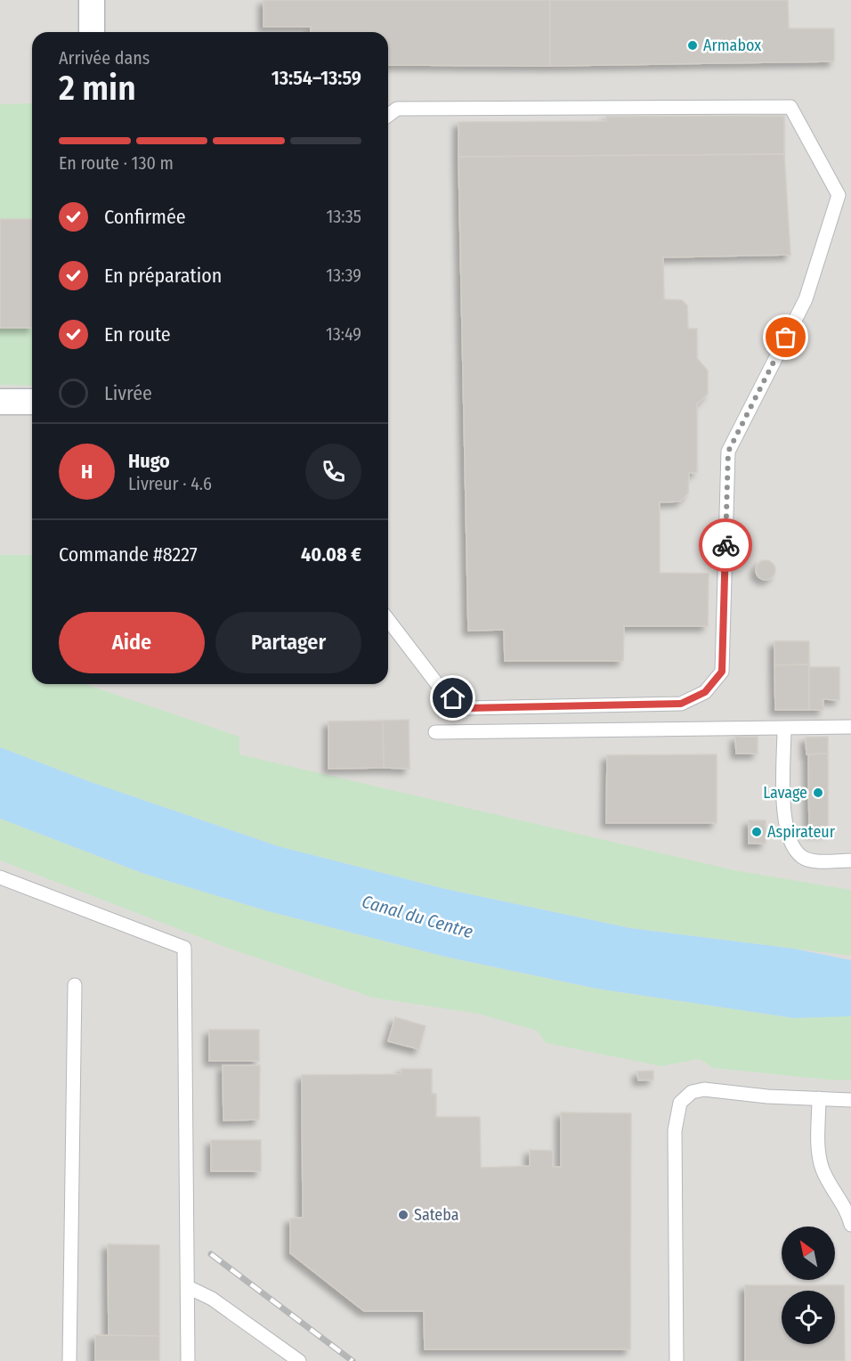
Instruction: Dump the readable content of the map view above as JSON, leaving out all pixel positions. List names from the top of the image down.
{
  "water": ["Canal du Centre"],
  "places": [
    "Armabox",
    "Lavage",
    "Aspirateur",
    "Sateba"
  ],
  "north": "top left",
  "page": {
    "heading": ["2 min", "Arrivée dans", "13:54–13:59"],
    "panel": [
      "Hugo",
      "Livreur · 4.6",
      "Commande #8227",
      "40.08 €"
    ],
    "bar": "En route · 130 m",
    "list": [
      ["Confirmée", "13:35"],
      ["En préparation", "13:39"],
      ["En route", "13:49"],
      "Livrée"
    ],
    "round": "H",
    "buttons": ["Aide", "Partager"]
  }
}
